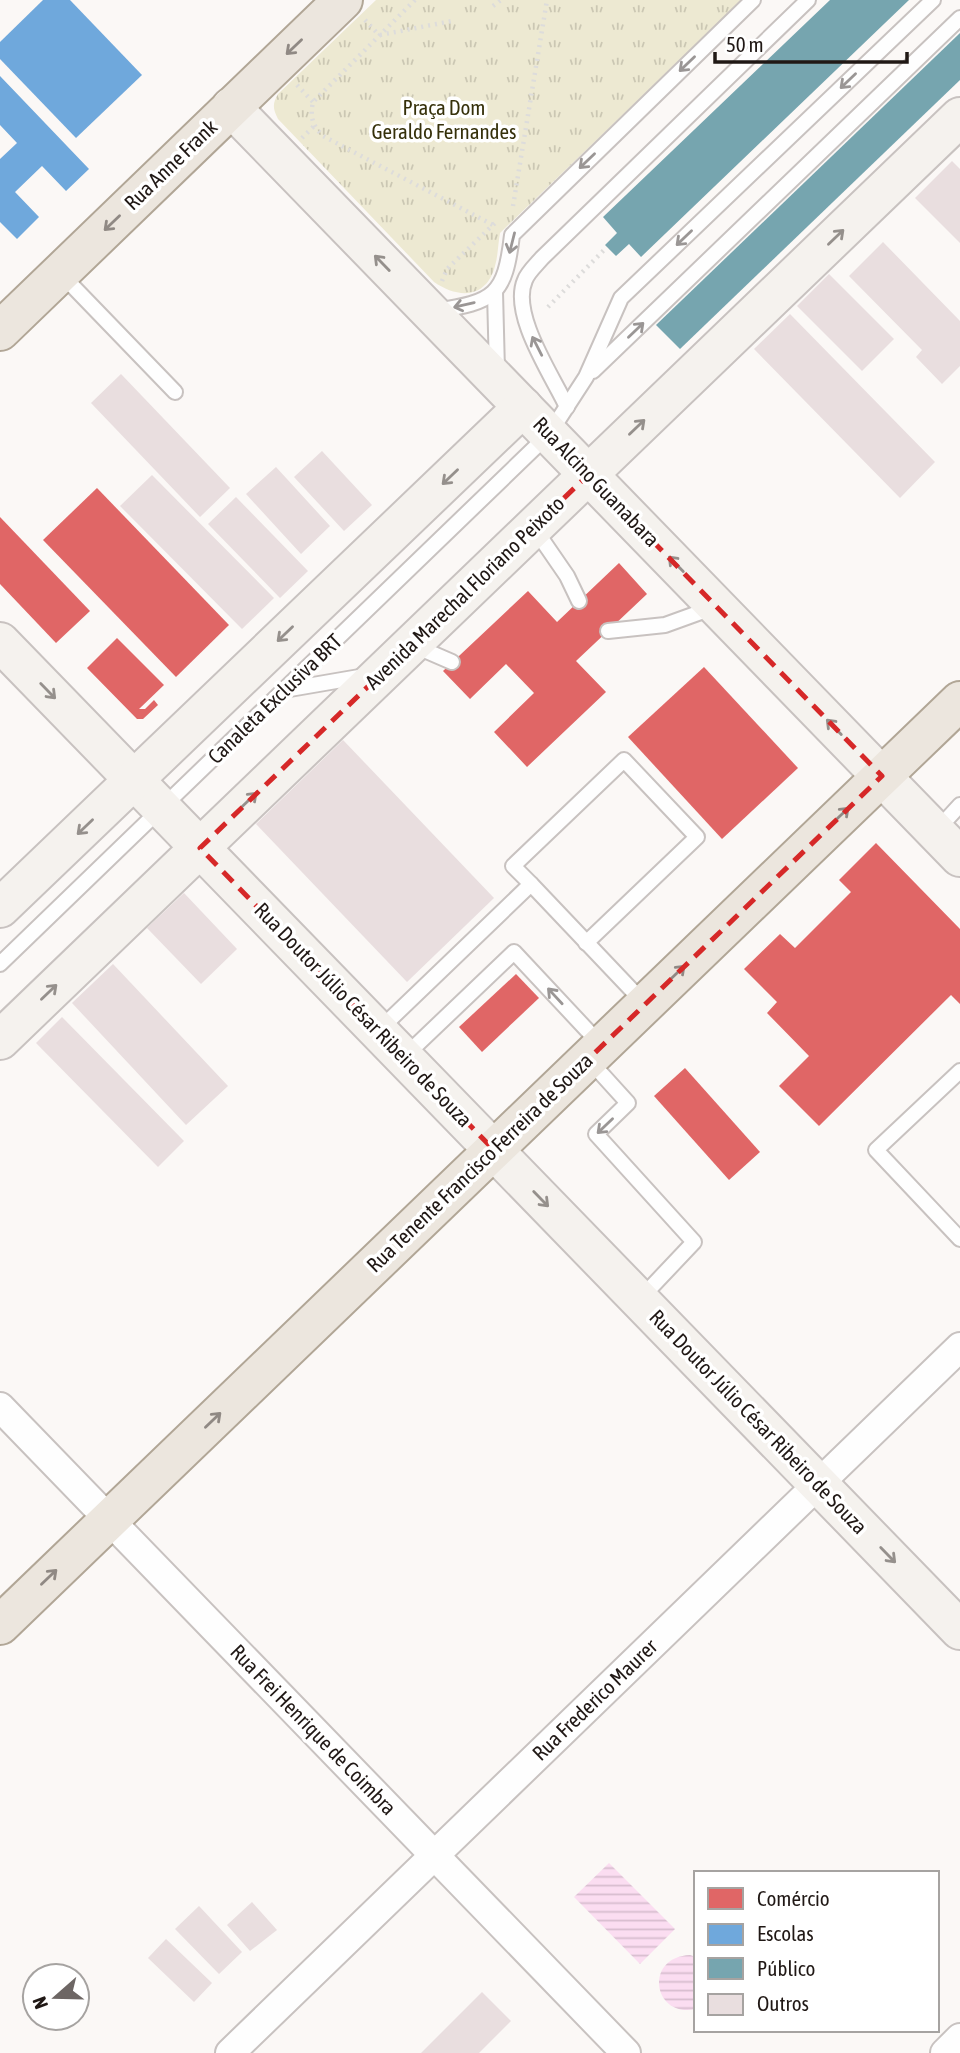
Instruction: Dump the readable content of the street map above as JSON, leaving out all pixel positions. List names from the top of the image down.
{
  "streets": {
    "main road": [
      "Rua Anne Frank",
      "Rua Alcino Guanabara",
      "Avenida Marechal Floriano Peixoto",
      "Rua Doutor Júlio César Ribeiro de Souza",
      "Rua Tenente Francisco Ferreira de Souza"
    ],
    "street": ["Rua Frederico Maurer", "Rua Frei Henrique de Coimbra"],
    "lane": ["Canaleta Exclusiva BRT"]
  },
  "crossings": [
    ["Rua Anne Frank", "Rua Alcino Guanabara"],
    ["Rua Alcino Guanabara", "Avenida Marechal Floriano Peixoto"],
    ["Rua Alcino Guanabara", "Canaleta Exclusiva BRT"],
    ["Rua Alcino Guanabara", "Rua Tenente Francisco Ferreira de Souza"],
    ["Avenida Marechal Floriano Peixoto", "Rua Doutor Júlio César Ribeiro de Souza"],
    ["Canaleta Exclusiva BRT", "Rua Doutor Júlio César Ribeiro de Souza"],
    ["Rua Doutor Júlio César Ribeiro de Souza", "Rua Tenente Francisco Ferreira de Souza"],
    ["Rua Doutor Júlio César Ribeiro de Souza", "Rua Frederico Maurer"],
    ["Rua Tenente Francisco Ferreira de Souza", "Rua Frei Henrique de Coimbra"],
    ["Rua Frederico Maurer", "Rua Frei Henrique de Coimbra"]
  ],
  "one_way": [
    "Rua Anne Frank",
    "Rua Alcino Guanabara",
    "Rua Doutor Júlio César Ribeiro de Souza",
    "Rua Tenente Francisco Ferreira de Souza"
  ],
  "parks": ["Praça Dom Geraldo Fernandes"],
  "legend": [
    "Comércio",
    "Escolas",
    "Público",
    "Outros"
  ],
  "scale_bar": "50 m",
  "north": "left"
}
